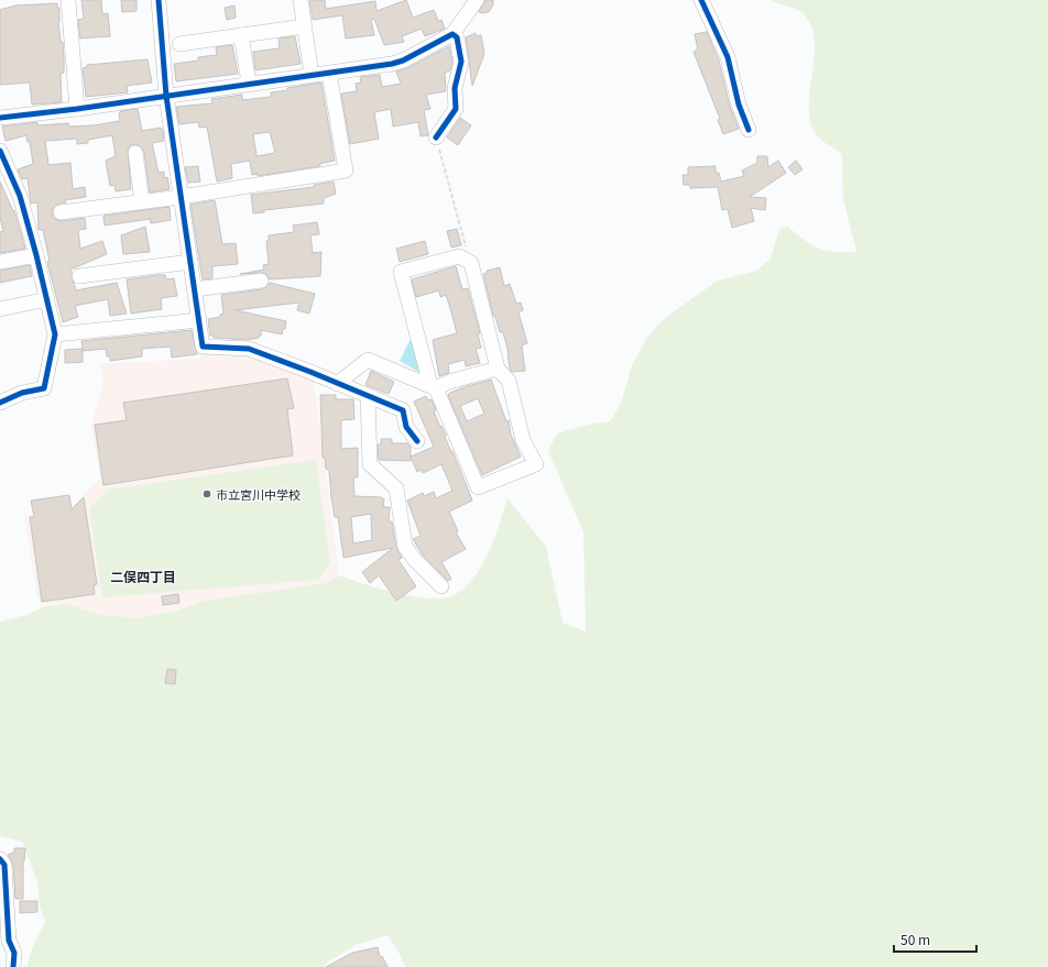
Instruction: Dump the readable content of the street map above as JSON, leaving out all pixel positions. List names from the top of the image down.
{
  "districts": ["二俣四丁目"],
  "places": ["市立宮川中学校"],
  "scale_bar": "50 m"
}
